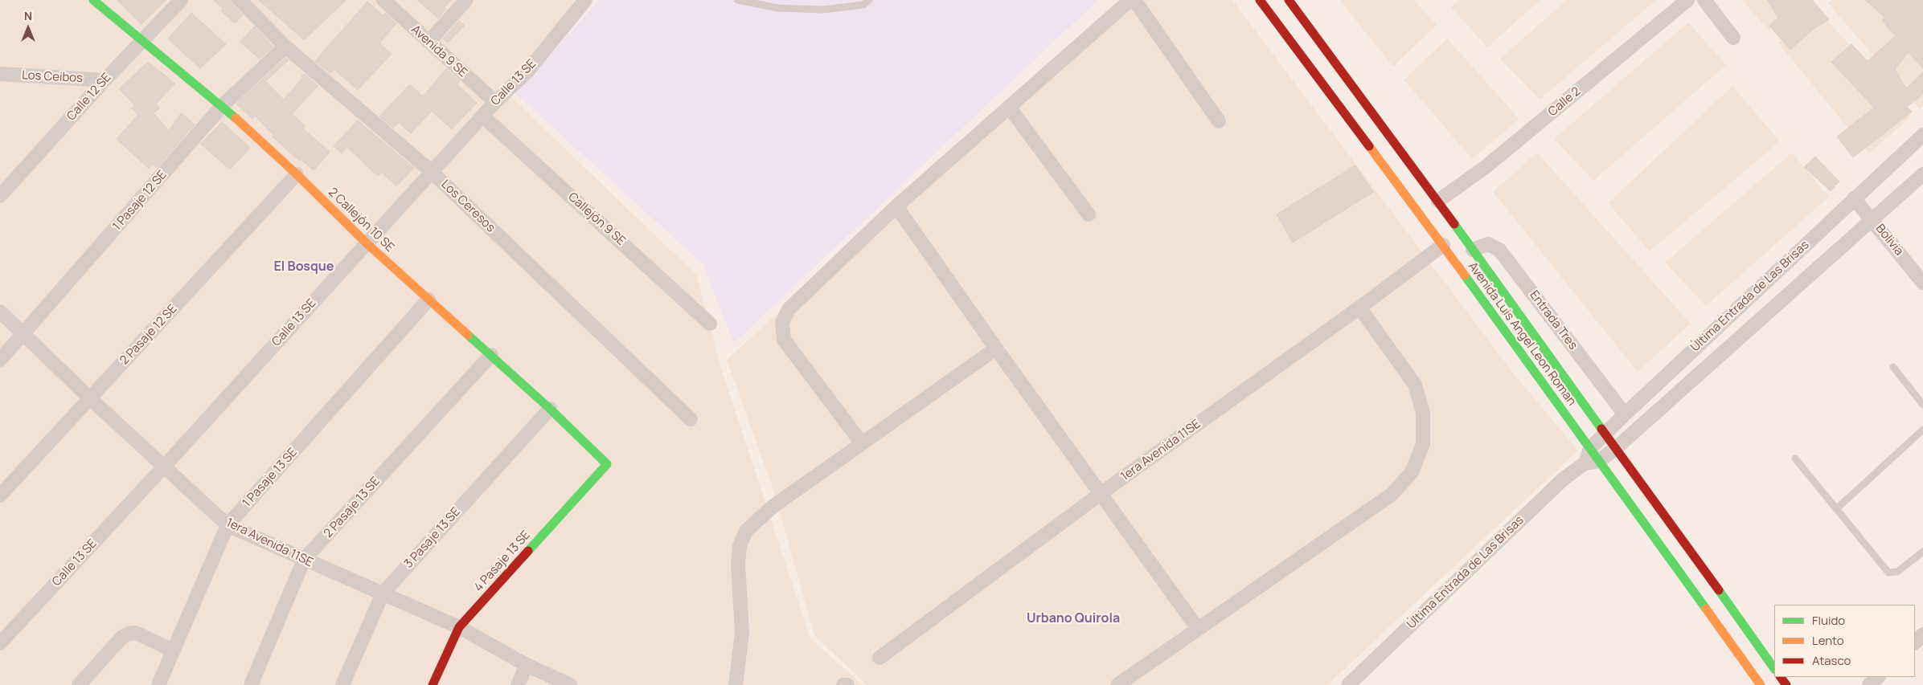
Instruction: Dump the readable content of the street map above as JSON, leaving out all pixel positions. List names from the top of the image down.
{
  "streets": {
    "main road": ["2 Callejón 10 SE", "Avenida Luis Angel Leon Roman", "4 Pasaje 13 SE"],
    "street": [
      "Avenida 9 SE",
      "Los Ceibos",
      "Calle 13 SE",
      "Calle 12 SE",
      "Calle 2",
      "1 Pasaje 12 SE",
      "Los Ceresos",
      "Callejón 9 SE",
      "Bolivia",
      "Última Entrada de Las Brisas",
      "Entrada Tres",
      "2 Pasaje 12 SE",
      "1era Avenida 11SE",
      "1 Pasaje 13 SE",
      "2 Pasaje 13 SE",
      "3 Pasaje 13 SE"
    ]
  },
  "crossings": [
    ["Avenida 9 SE", "Calle 13 SE"],
    ["Los Ceibos", "Calle 12 SE"],
    ["Calle 13 SE", "Los Ceresos"],
    ["Calle 13 SE", "Callejón 9 SE"],
    ["Calle 13 SE", "2 Callejón 10 SE"],
    ["Calle 13 SE", "1era Avenida 11SE"],
    ["Calle 12 SE", "2 Callejón 10 SE"],
    ["Calle 2", "Avenida Luis Angel Leon Roman"],
    ["1 Pasaje 12 SE", "Los Ceresos"],
    ["1 Pasaje 12 SE", "2 Callejón 10 SE"],
    ["1 Pasaje 12 SE", "1era Avenida 11SE"],
    ["2 Callejón 10 SE", "2 Pasaje 12 SE"],
    ["2 Callejón 10 SE", "1 Pasaje 13 SE"],
    ["2 Callejón 10 SE", "2 Pasaje 13 SE"],
    ["2 Callejón 10 SE", "3 Pasaje 13 SE"],
    ["2 Callejón 10 SE", "4 Pasaje 13 SE"],
    ["Bolivia", "Última Entrada de Las Brisas"],
    ["Última Entrada de Las Brisas", "Entrada Tres"],
    ["Última Entrada de Las Brisas", "Avenida Luis Angel Leon Roman"],
    ["Entrada Tres", "Avenida Luis Angel Leon Roman"],
    ["Avenida Luis Angel Leon Roman", "1era Avenida 11SE"],
    ["2 Pasaje 12 SE", "1era Avenida 11SE"],
    ["1era Avenida 11SE", "1 Pasaje 13 SE"],
    ["1era Avenida 11SE", "2 Pasaje 13 SE"],
    ["1era Avenida 11SE", "3 Pasaje 13 SE"],
    ["1era Avenida 11SE", "4 Pasaje 13 SE"]
  ],
  "districts": ["El Bosque", "Urbano Quirola"],
  "legend": ["Fluido", "Lento", "Atasco"],
  "north": "top"
}
